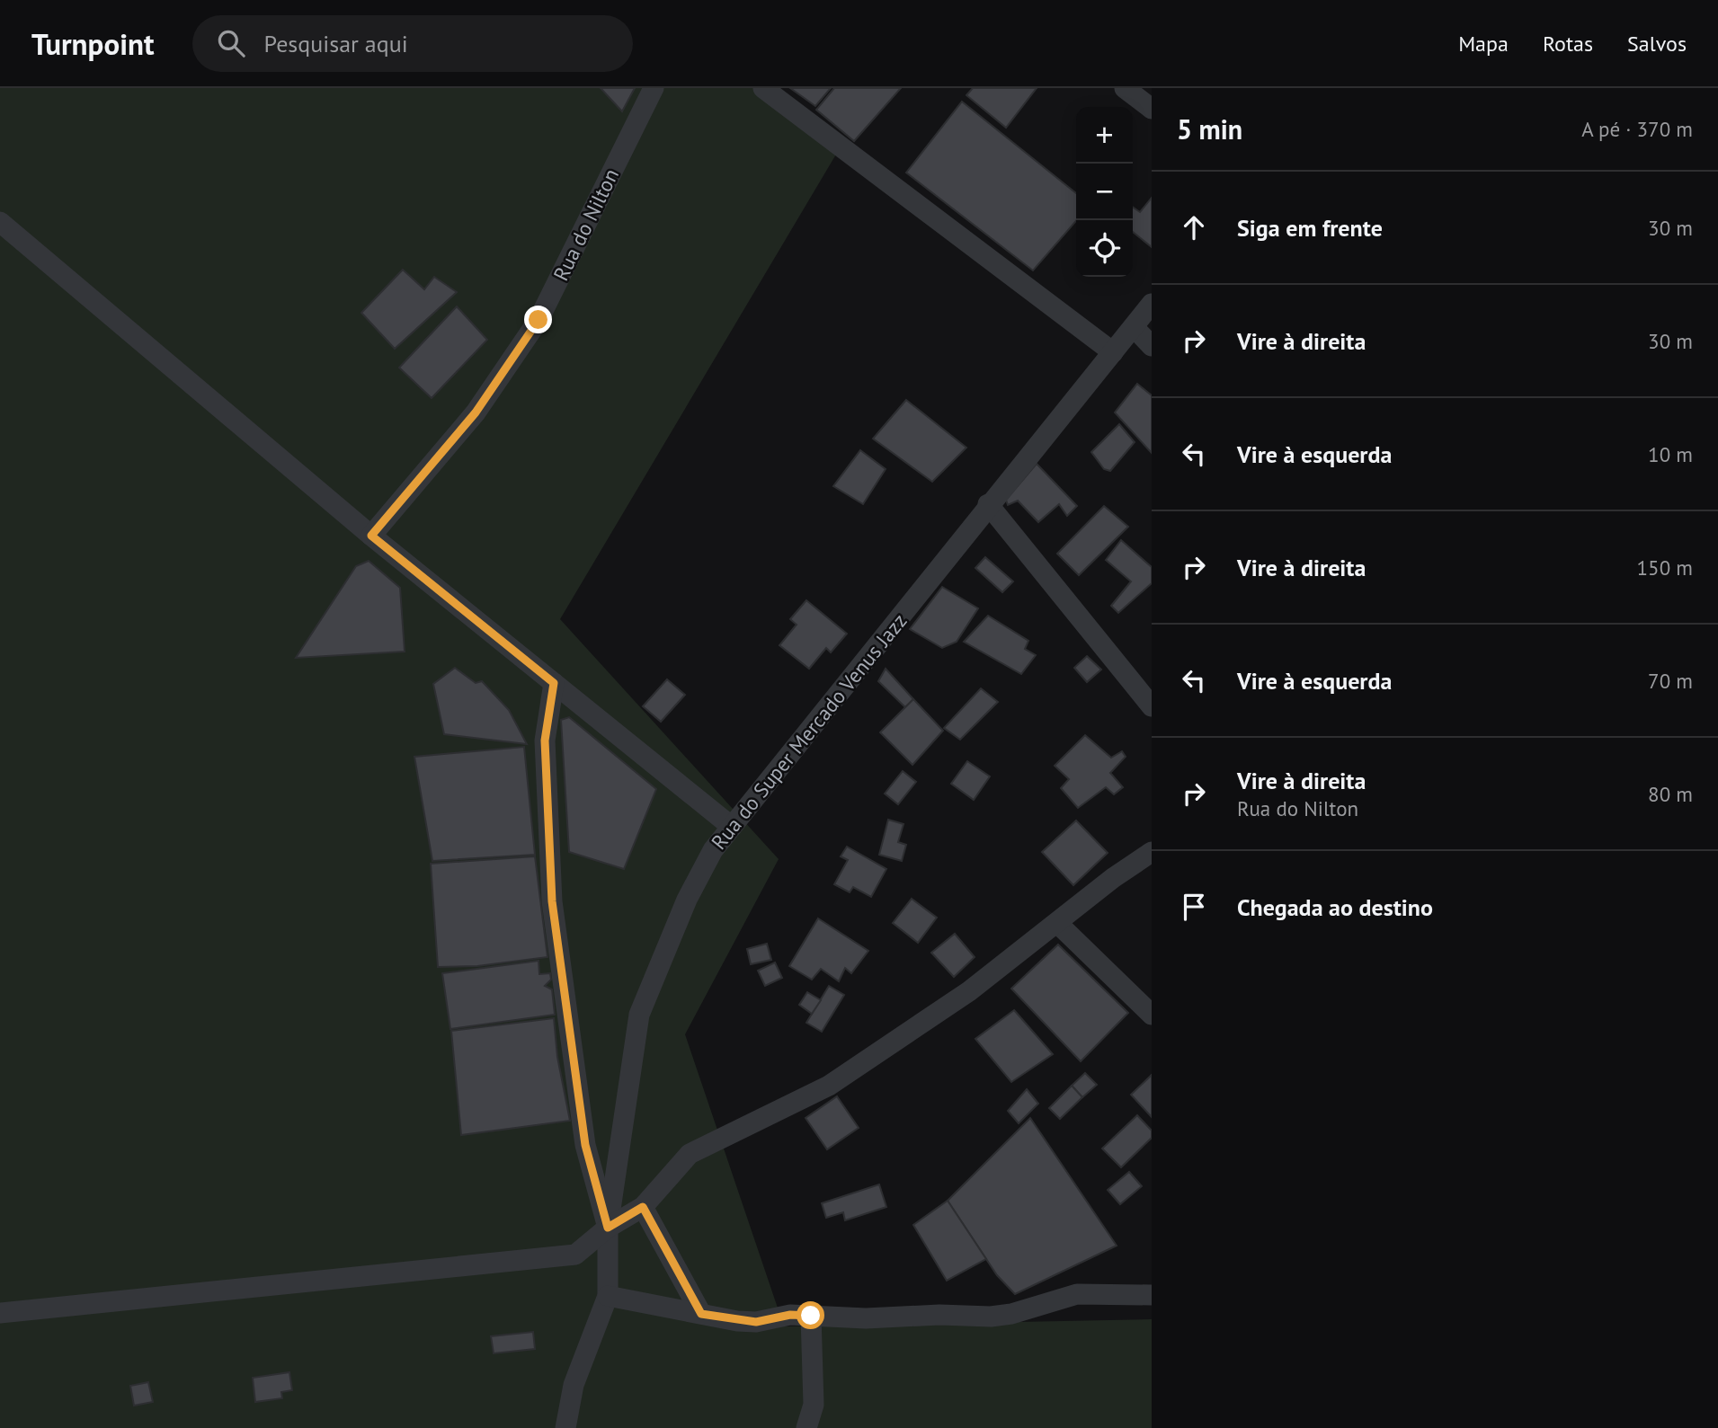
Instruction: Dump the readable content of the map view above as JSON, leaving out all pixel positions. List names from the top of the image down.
{
  "streets": {
    "street": ["Rua do Nilton", "Rua do Super Mercado Venus Jazz"]
  },
  "page": {
    "header": "Turnpoint",
    "search": "Pesquisar aqui",
    "nav": ["Mapa", "Rotas", "Salvos"],
    "heading": ["5 min", "A pé · 370 m"],
    "map_buttons": ["+", "−"],
    "list": [
      ["Siga em frente", "30 m"],
      ["Vire à direita", "30 m"],
      ["Vire à esquerda", "10 m"],
      ["Vire à direita", "150 m"],
      ["Vire à esquerda", "70 m"],
      ["Vire à direita", "Rua do Nilton", "80 m"],
      "Chegada ao destino"
    ]
  }
}
